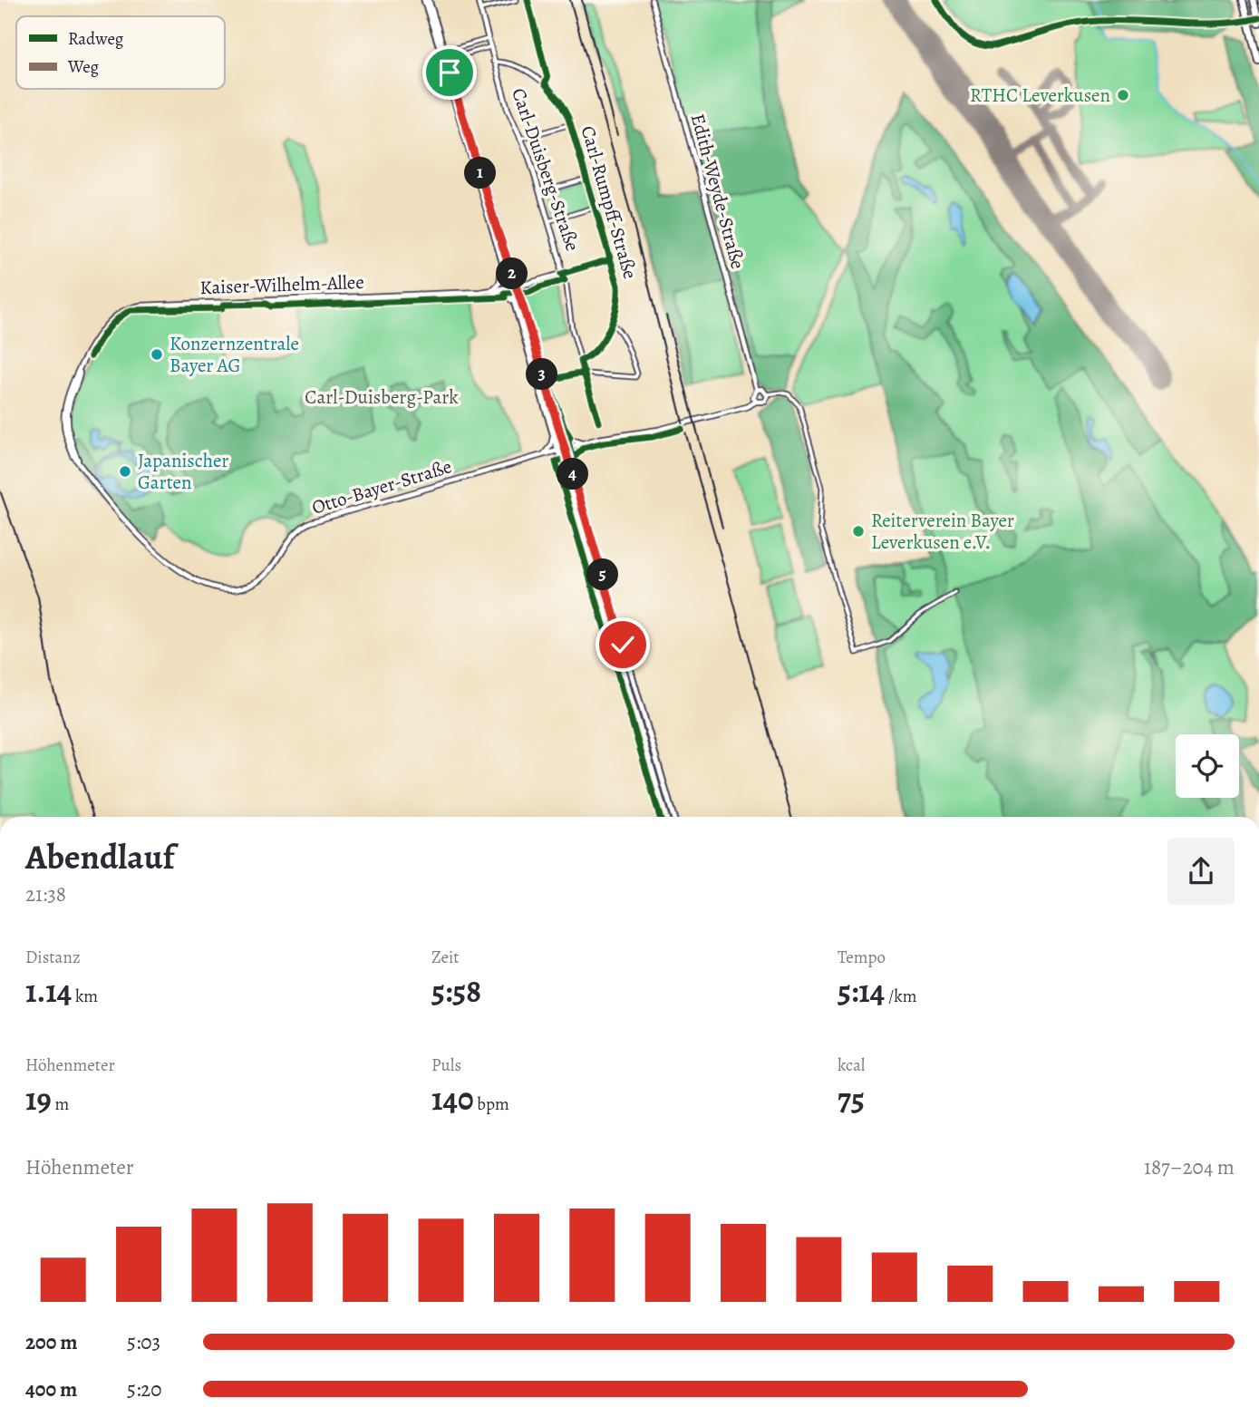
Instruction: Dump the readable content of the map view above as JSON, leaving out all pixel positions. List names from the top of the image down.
{
  "streets": {
    "street": [
      "Carl-Duisberg-Straße",
      "Edith-Weyde-Straße",
      "Carl-Rumpff-Straße",
      "Kaiser-Wilhelm-Allee",
      "Otto-Bayer-Straße"
    ]
  },
  "crossings": [
    ["Carl-Duisberg-Straße", "Carl-Rumpff-Straße"],
    ["Carl-Duisberg-Straße", "Kaiser-Wilhelm-Allee"],
    ["Edith-Weyde-Straße", "Otto-Bayer-Straße"],
    ["Kaiser-Wilhelm-Allee", "Otto-Bayer-Straße"]
  ],
  "parks": ["Carl-Duisberg-Park"],
  "places": [
    "RTHC Leverkusen",
    "Konzernzentrale Bayer AG",
    "Japanischer Garten",
    "Reiterverein Bayer Leverkusen e.V."
  ],
  "legend": ["Radweg", "Weg"],
  "page": {
    "pins": [
      "1",
      "2",
      "3",
      "4",
      "5"
    ],
    "heading": ["Abendlauf", "21:38"],
    "stats": [
      ["Distanz", "1.14 km"],
      ["Zeit", "5:58"],
      ["Tempo", "5:14 /km"],
      ["Höhenmeter", "19 m"],
      ["Puls", "140 bpm"],
      ["kcal", "75"]
    ],
    "chart": ["Höhenmeter", "187–204 m"],
    "list": [
      {
        "name": "200 m",
        "note": "5:03"
      },
      {
        "name": "400 m",
        "note": "5:20"
      }
    ]
  }
}
